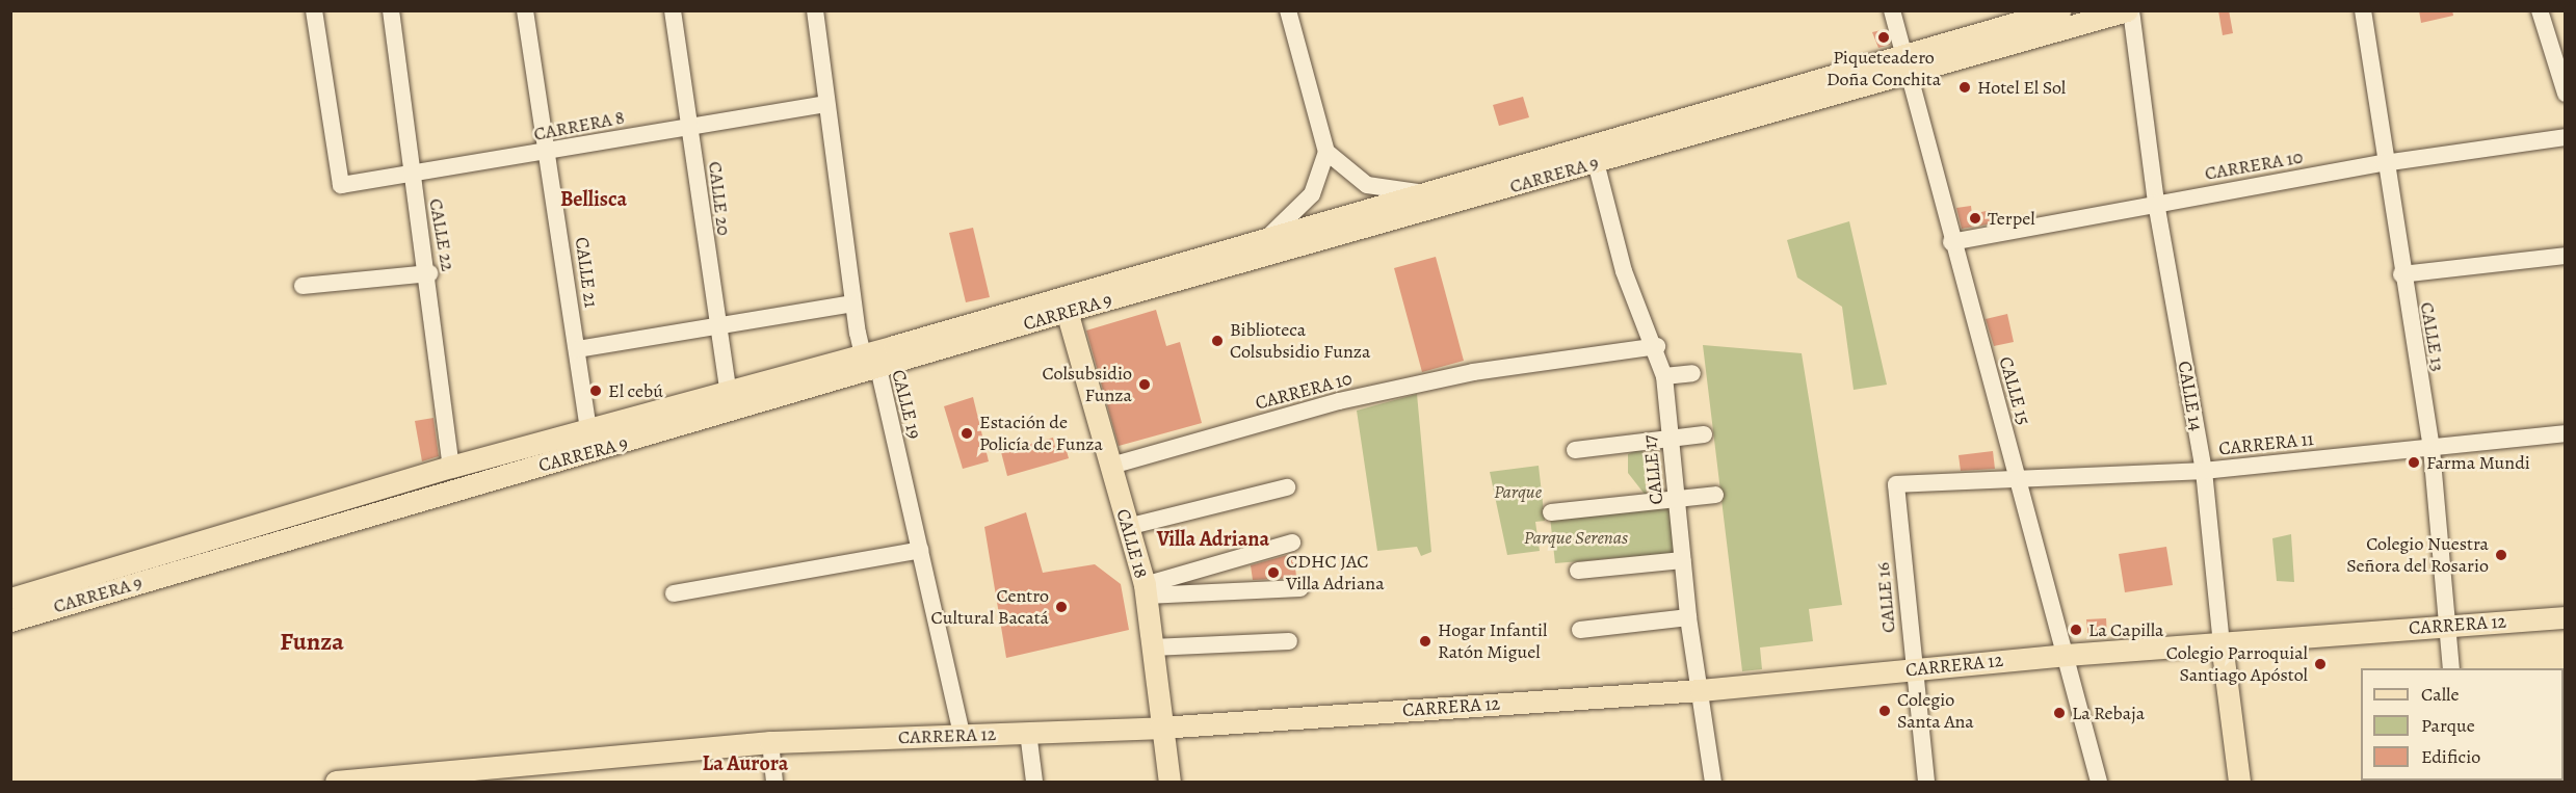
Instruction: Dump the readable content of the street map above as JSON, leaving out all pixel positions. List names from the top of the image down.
{
  "streets": {
    "main road": [
      "CARRERA 9",
      "CALLE 14",
      "CALLE 18",
      "CARRERA 12"
    ],
    "street": [
      "CARRERA 8",
      "CARRERA 10",
      "CALLE 20",
      "CALLE 22",
      "CALLE 21",
      "CALLE 13",
      "CALLE 15",
      "CALLE 19",
      "CARRERA 11",
      "CALLE 17",
      "CALLE 16"
    ]
  },
  "crossings": [
    ["CARRERA 8", "CALLE 20"],
    ["CARRERA 8", "CALLE 22"],
    ["CARRERA 8", "CALLE 21"],
    ["CARRERA 8", "CALLE 19"],
    ["CARRERA 10", "CALLE 13"],
    ["CARRERA 10", "CALLE 15"],
    ["CARRERA 10", "CALLE 14"],
    ["CARRERA 10", "CALLE 17"],
    ["CARRERA 10", "CALLE 18"],
    ["CARRERA 9", "CALLE 20"],
    ["CARRERA 9", "CALLE 22"],
    ["CARRERA 9", "CALLE 21"],
    ["CARRERA 9", "CALLE 15"],
    ["CARRERA 9", "CALLE 14"],
    ["CARRERA 9", "CALLE 19"],
    ["CARRERA 9", "CALLE 17"],
    ["CARRERA 9", "CALLE 18"],
    ["CALLE 13", "CARRERA 11"],
    ["CALLE 13", "CARRERA 12"],
    ["CALLE 15", "CARRERA 11"],
    ["CALLE 15", "CARRERA 12"],
    ["CALLE 14", "CARRERA 11"],
    ["CALLE 14", "CARRERA 12"],
    ["CALLE 19", "CARRERA 12"],
    ["CARRERA 11", "CALLE 16"],
    ["CALLE 17", "CARRERA 12"],
    ["CALLE 18", "CARRERA 12"],
    ["CALLE 16", "CARRERA 12"]
  ],
  "districts": [
    "Bellisca",
    "Villa Adriana",
    "Funza",
    "La Aurora"
  ],
  "parks": ["Parque", "Parque Serenas"],
  "places": [
    "Piqueteadero Doña Conchita",
    "Hotel El Sol",
    "Terpel",
    "Biblioteca Colsubsidio Funza",
    "Colsubsidio Funza",
    "El cebú",
    "Estación de Policía de Funza",
    "Farma Mundi",
    "Colegio Nuestra Señora del Rosario",
    "CDHC JAC Villa Adriana",
    "Centro Cultural Bacatá",
    "La Capilla",
    "Hogar Infantil Ratón Miguel",
    "Colegio Parroquial Santiago Apóstol",
    "Colegio Santa Ana",
    "La Rebaja"
  ],
  "legend": ["Calle", "Parque", "Edificio"]
}
